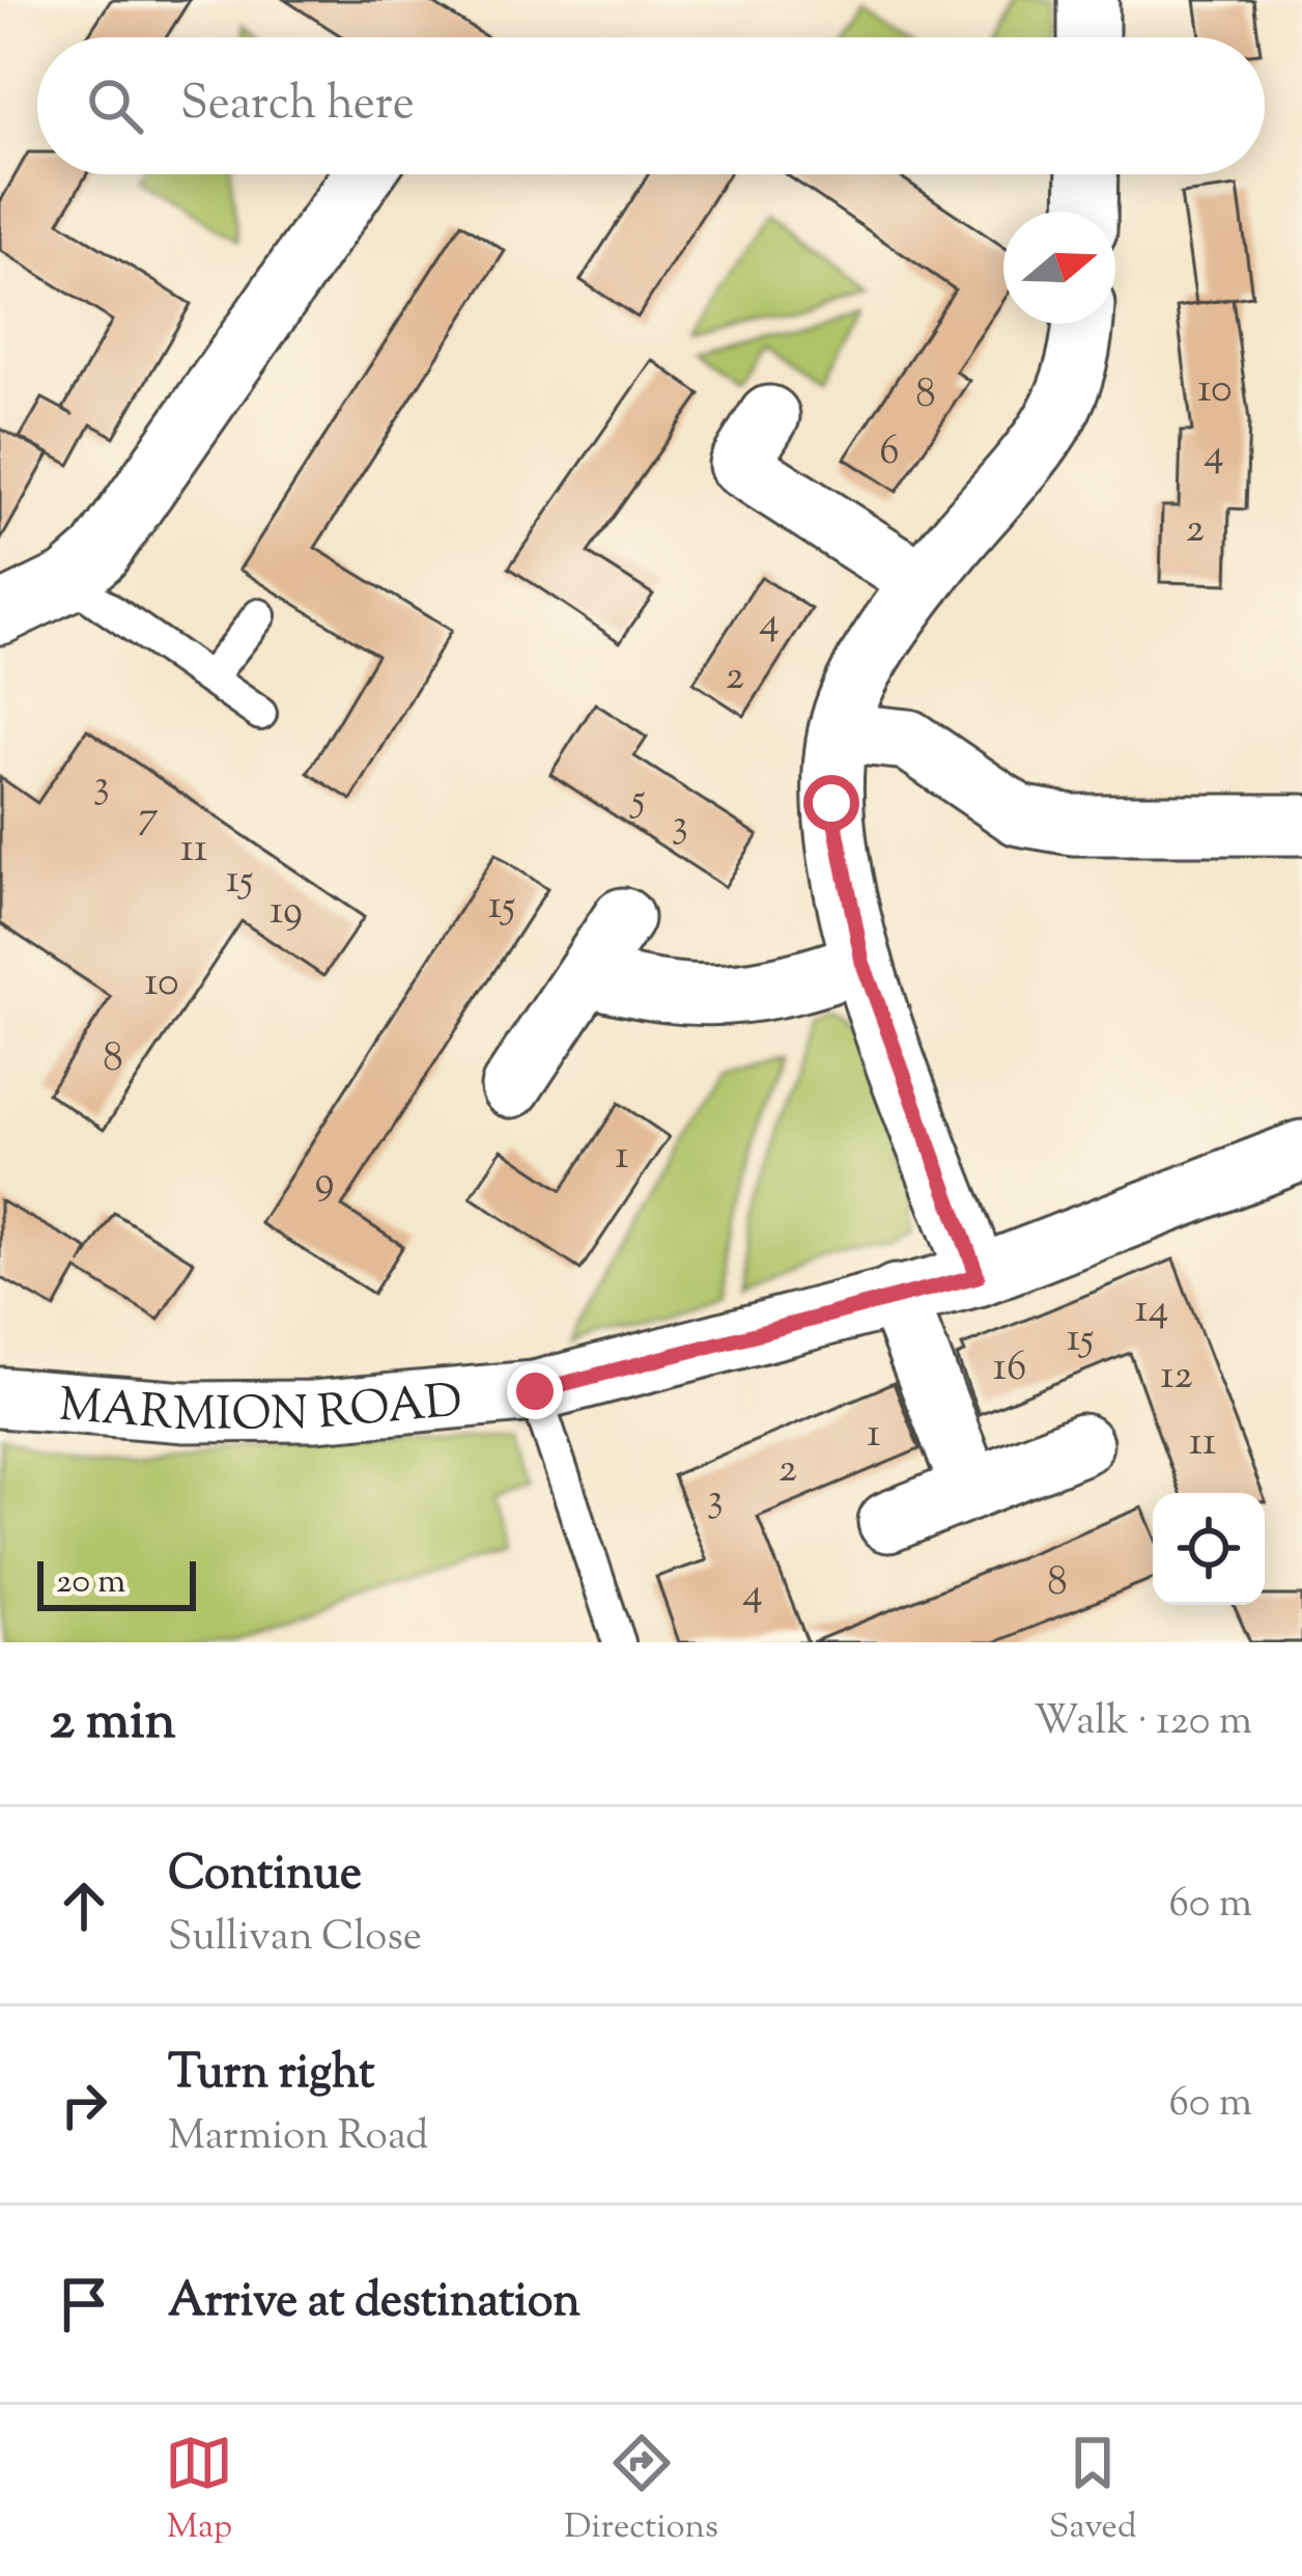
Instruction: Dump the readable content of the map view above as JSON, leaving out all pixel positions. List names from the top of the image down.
{
  "streets": {
    "street": ["MARMION ROAD"]
  },
  "house_numbers": [
    "10",
    "8",
    "6",
    "4",
    "2",
    "4",
    "2",
    "3",
    "5",
    "7",
    "3",
    "11",
    "15",
    "15",
    "19",
    "10",
    "8",
    "1",
    "9",
    "14",
    "15",
    "16",
    "12",
    "1",
    "11",
    "2",
    "3",
    "8",
    "4"
  ],
  "scale_bar": "20 m",
  "north": "right",
  "page": {
    "search": "Search here",
    "scale": "20 m",
    "heading": ["2 min", "Walk · 120 m"],
    "list": [
      ["Continue", "Sullivan Close", "60 m"],
      ["Turn right", "Marmion Road", "60 m"],
      "Arrive at destination"
    ],
    "nav": ["Map", "Directions", "Saved"]
  }
}
